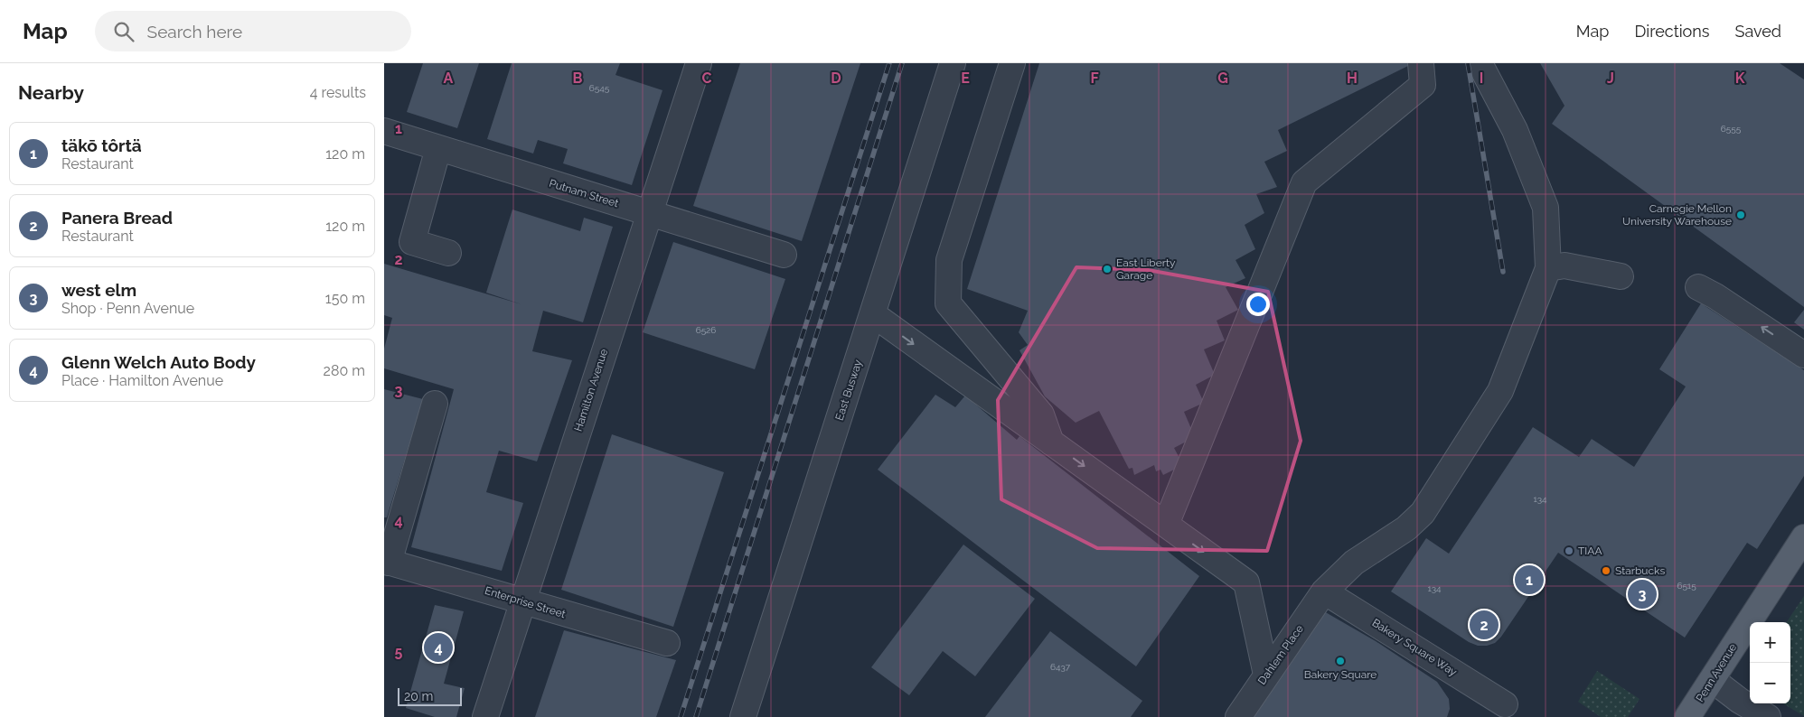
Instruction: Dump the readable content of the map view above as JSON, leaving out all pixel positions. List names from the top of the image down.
{
  "streets": {
    "main road": ["Penn Avenue"],
    "street": [
      "Putnam Street",
      "Hamilton Avenue",
      "East Busway",
      "Enterprise Street",
      "Bakery Square Way",
      "Dahlem Place"
    ]
  },
  "crossings": [
    ["Putnam Street", "Hamilton Avenue"],
    ["Hamilton Avenue", "Enterprise Street"],
    ["Bakery Square Way", "Dahlem Place"]
  ],
  "places": [
    "Carnegie Mellon University Warehouse",
    "East Liberty Garage",
    "TIAA",
    "Starbucks",
    "Bakery Square"
  ],
  "house_numbers": [
    "6545",
    "6555",
    "6526",
    "134",
    "6515",
    "134",
    "6437"
  ],
  "scale_bar": "20 m",
  "page": {
    "header": "Map",
    "search": "Search here",
    "nav": ["Map", "Directions", "Saved"],
    "heading": ["Nearby", "4 results"],
    "list": [
      {
        "mark": "1",
        "name": "täkō tôrtä",
        "note": "Restaurant",
        "value": "120 m"
      },
      {
        "mark": "2",
        "name": "Panera Bread",
        "note": "Restaurant",
        "value": "120 m"
      },
      {
        "mark": "3",
        "name": "west elm",
        "note": "Shop · Penn Avenue",
        "value": "150 m"
      },
      {
        "mark": "4",
        "name": "Glenn Welch Auto Body",
        "note": "Place · Hamilton Avenue",
        "value": "280 m"
      }
    ],
    "pins": [
      "1",
      "3",
      "2",
      "4"
    ],
    "map_buttons": ["+", "−"],
    "scale": "20 m"
  },
  "grid": {
    "columns": [
      "A",
      "B",
      "C",
      "D",
      "E",
      "F",
      "G",
      "H",
      "I",
      "J",
      "K"
    ],
    "rows": [
      "1",
      "2",
      "3",
      "4",
      "5"
    ]
  }
}
